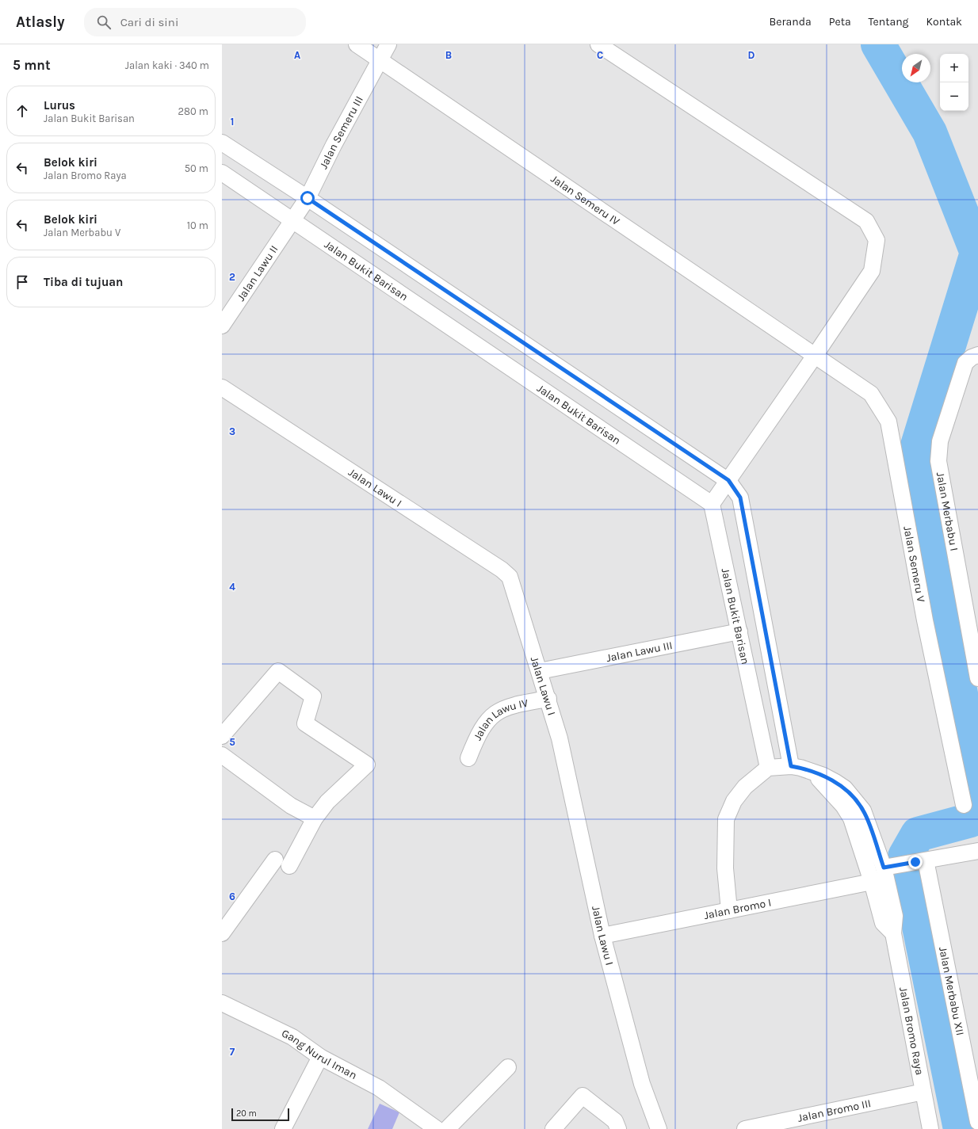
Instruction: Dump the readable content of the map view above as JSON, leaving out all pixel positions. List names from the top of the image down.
{
  "streets": {
    "street": [
      "Jalan Semeru III",
      "Jalan Semeru IV",
      "Jalan Bukit Barisan",
      "Jalan Lawu II",
      "Jalan Lawu I",
      "Jalan Merbabu I",
      "Jalan Semeru V",
      "Jalan Lawu III",
      "Jalan Lawu IV",
      "Jalan Bromo I",
      "Jalan Merbabu XII",
      "Jalan Bromo Raya",
      "Gang Nurul Iman",
      "Jalan Bromo III"
    ]
  },
  "crossings": [
    ["Jalan Semeru III", "Jalan Semeru IV"],
    ["Jalan Semeru III", "Jalan Bukit Barisan"],
    ["Jalan Semeru III", "Jalan Lawu II"],
    ["Jalan Semeru IV", "Jalan Semeru V"],
    ["Jalan Bukit Barisan", "Jalan Lawu II"],
    ["Jalan Bukit Barisan", "Jalan Lawu III"],
    ["Jalan Bukit Barisan", "Jalan Bromo Raya"],
    ["Jalan Lawu I", "Jalan Lawu III"],
    ["Jalan Lawu I", "Jalan Lawu IV"],
    ["Jalan Lawu I", "Jalan Bromo I"],
    ["Jalan Bromo I", "Jalan Bromo Raya"],
    ["Jalan Bromo Raya", "Jalan Bromo III"]
  ],
  "scale_bar": "20 m",
  "north": "bottom left",
  "page": {
    "header": "Atlasly",
    "search": "Cari di sini",
    "nav": [
      "Beranda",
      "Peta",
      "Tentang",
      "Kontak"
    ],
    "heading": ["5 mnt", "Jalan kaki · 340 m"],
    "map_buttons": ["+", "−"],
    "list": [
      ["Lurus", "Jalan Bukit Barisan", "280 m"],
      ["Belok kiri", "Jalan Bromo Raya", "50 m"],
      ["Belok kiri", "Jalan Merbabu V", "10 m"],
      "Tiba di tujuan"
    ],
    "scale": "20 m"
  },
  "grid": {
    "columns": [
      "A",
      "B",
      "C",
      "D"
    ],
    "rows": [
      "1",
      "2",
      "3",
      "4",
      "5",
      "6",
      "7"
    ]
  }
}
